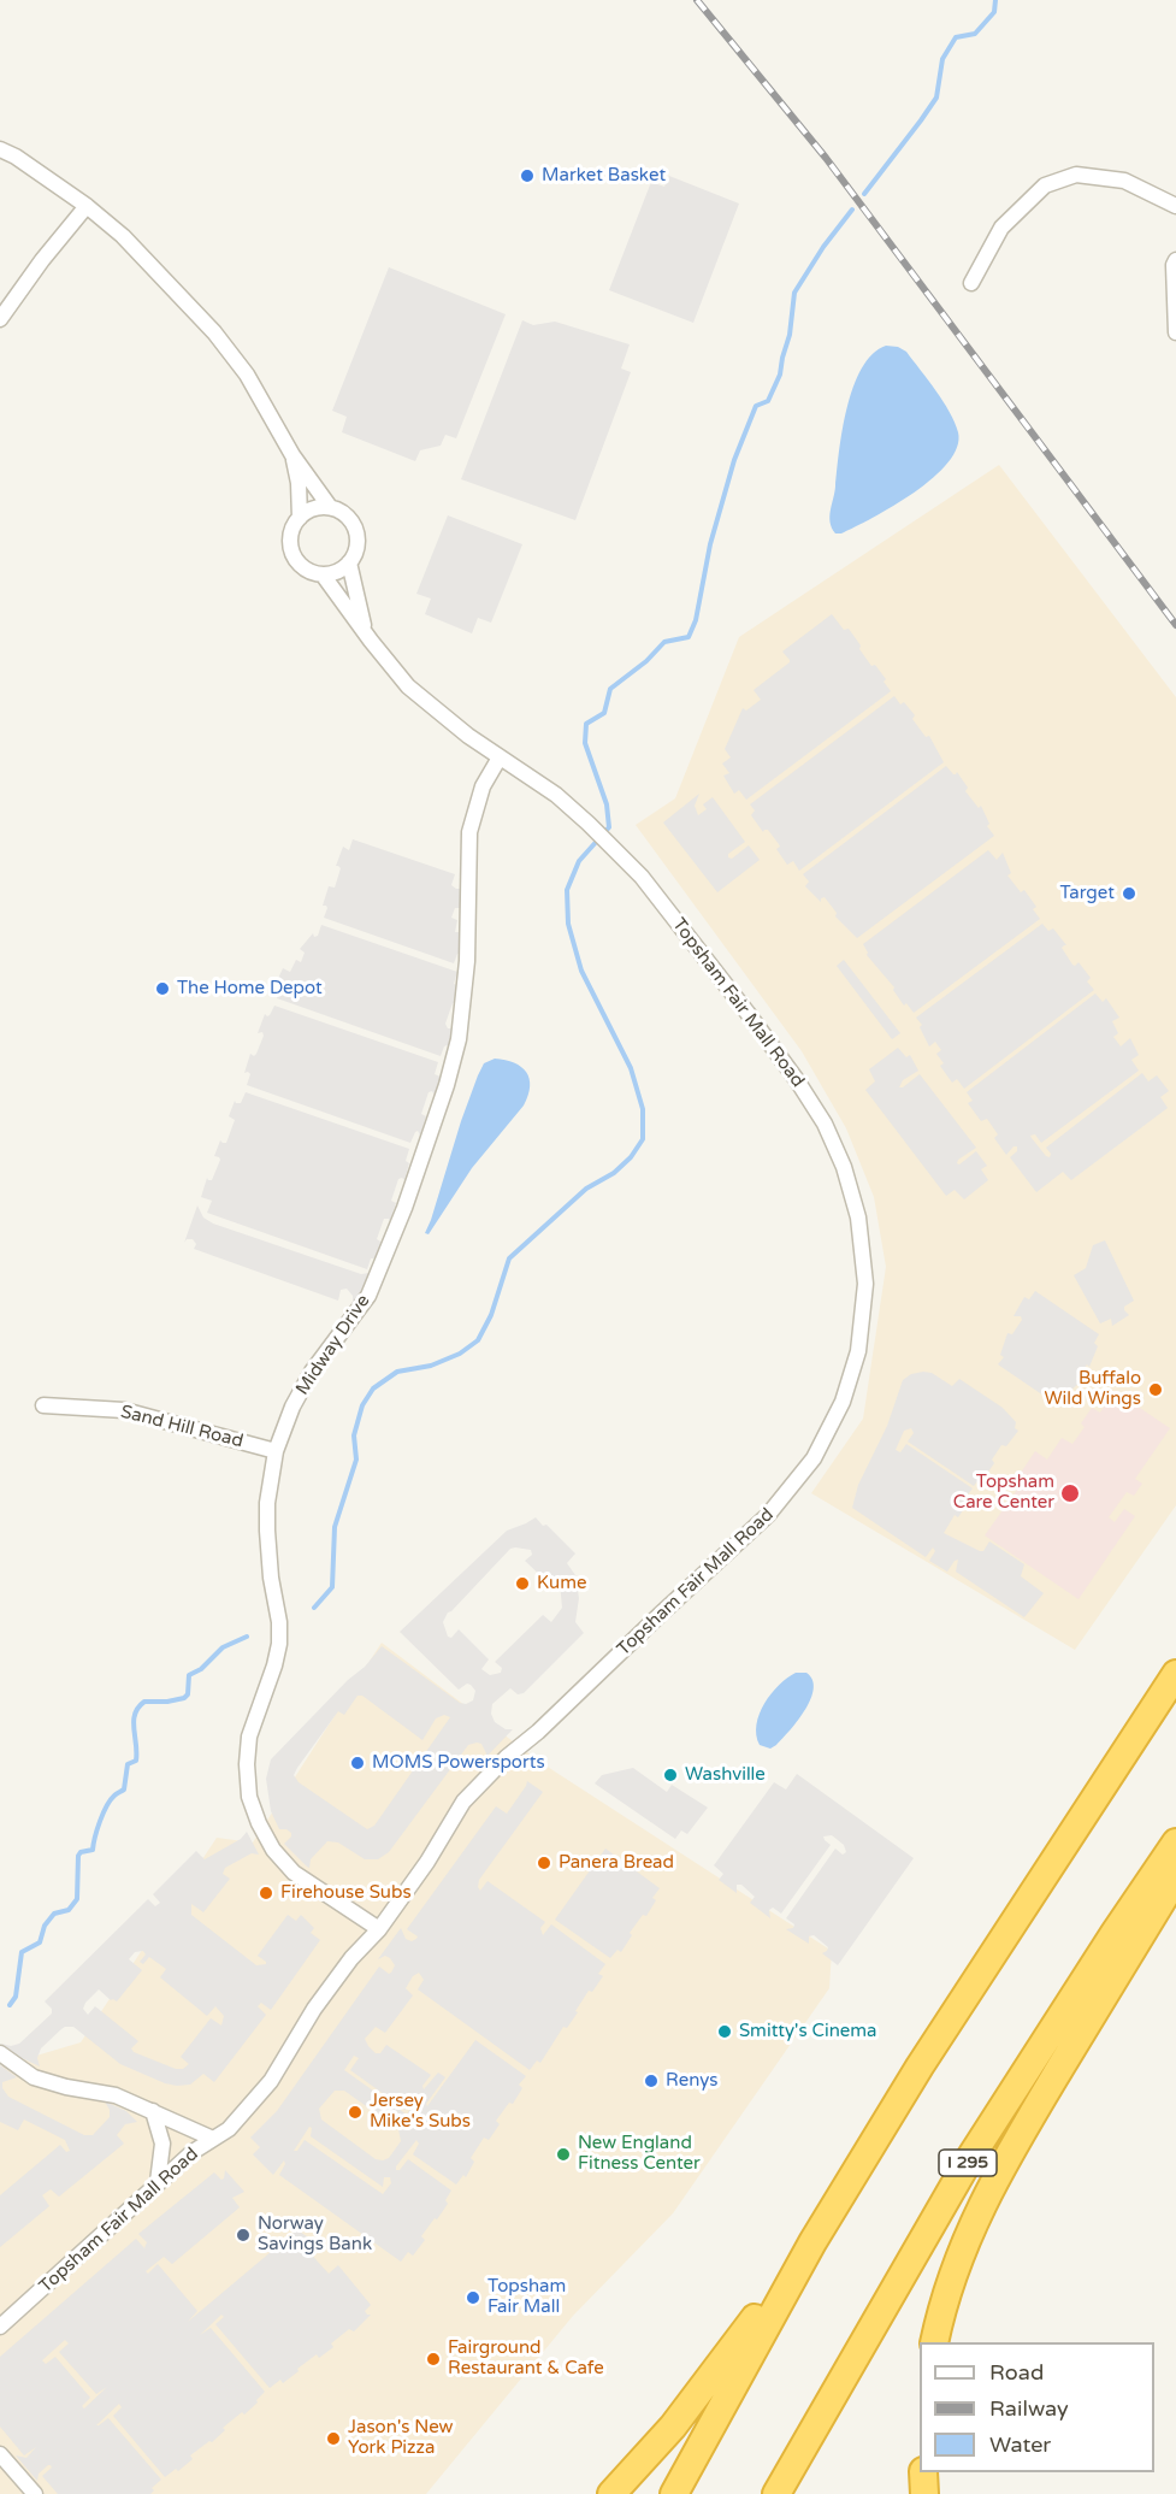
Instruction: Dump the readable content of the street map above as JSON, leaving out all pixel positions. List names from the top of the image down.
{
  "streets": {
    "highway": ["I 295"],
    "street": ["Topsham Fair Mall Road", "Midway Drive", "Sand Hill Road"]
  },
  "crossings": [
    ["Topsham Fair Mall Road", "Midway Drive"],
    ["Midway Drive", "Sand Hill Road"]
  ],
  "places": [
    "Market Basket",
    "Target",
    "The Home Depot",
    "Buffalo Wild Wings",
    "Topsham Care Center",
    "Kume",
    "MOMS Powersports",
    "Washville",
    "Panera Bread",
    "Firehouse Subs",
    "Smitty's Cinema",
    "Renys",
    "Jersey Mike's Subs",
    "New England Fitness Center",
    "Norway Savings Bank",
    "Topsham Fair Mall",
    "Fairground Restaurant & Cafe",
    "Jason's New York Pizza"
  ],
  "legend": ["Road", "Railway", "Water"]
}
